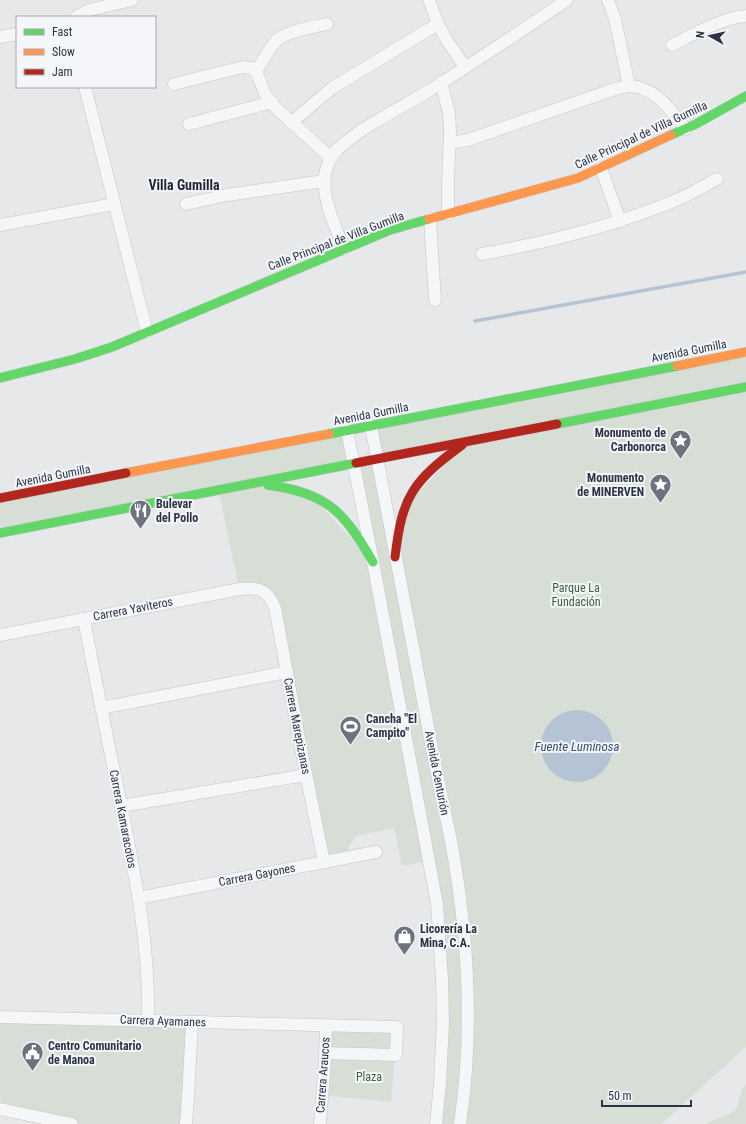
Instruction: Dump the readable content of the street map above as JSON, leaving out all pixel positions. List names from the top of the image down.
{
  "streets": {
    "main road": ["Calle Principal de Villa Gumilla", "Avenida Gumilla"],
    "street": [
      "Carrera Yaviteros",
      "Carrera Marepizanas",
      "Avenida Centurión",
      "Carrera Kamaracotos",
      "Carrera Gayones",
      "Carrera Ayamanes",
      "Carrera Araucos"
    ]
  },
  "crossings": [
    ["Avenida Gumilla", "Avenida Centurión"],
    ["Carrera Yaviteros", "Carrera Marepizanas"],
    ["Carrera Yaviteros", "Carrera Kamaracotos"],
    ["Carrera Marepizanas", "Carrera Gayones"],
    ["Carrera Kamaracotos", "Carrera Gayones"],
    ["Carrera Kamaracotos", "Carrera Ayamanes"],
    ["Carrera Ayamanes", "Carrera Araucos"]
  ],
  "districts": ["Villa Gumilla"],
  "water": ["Fuente Luminosa"],
  "parks": ["Parque La Fundación", "Plaza"],
  "places": {
    "place": ["Monumento de Carbonorca", "Monumento de MINERVEN"],
    "restaurant": ["Bulevar del Pollo"],
    "sports": ["Cancha \"El Campito\""],
    "shop": ["Licorería La Mina, C.A."],
    "public building": ["Centro Comunitario de Manoa"]
  },
  "legend": ["Fast", "Slow", "Jam"],
  "scale_bar": "50 m",
  "north": "left"
}
